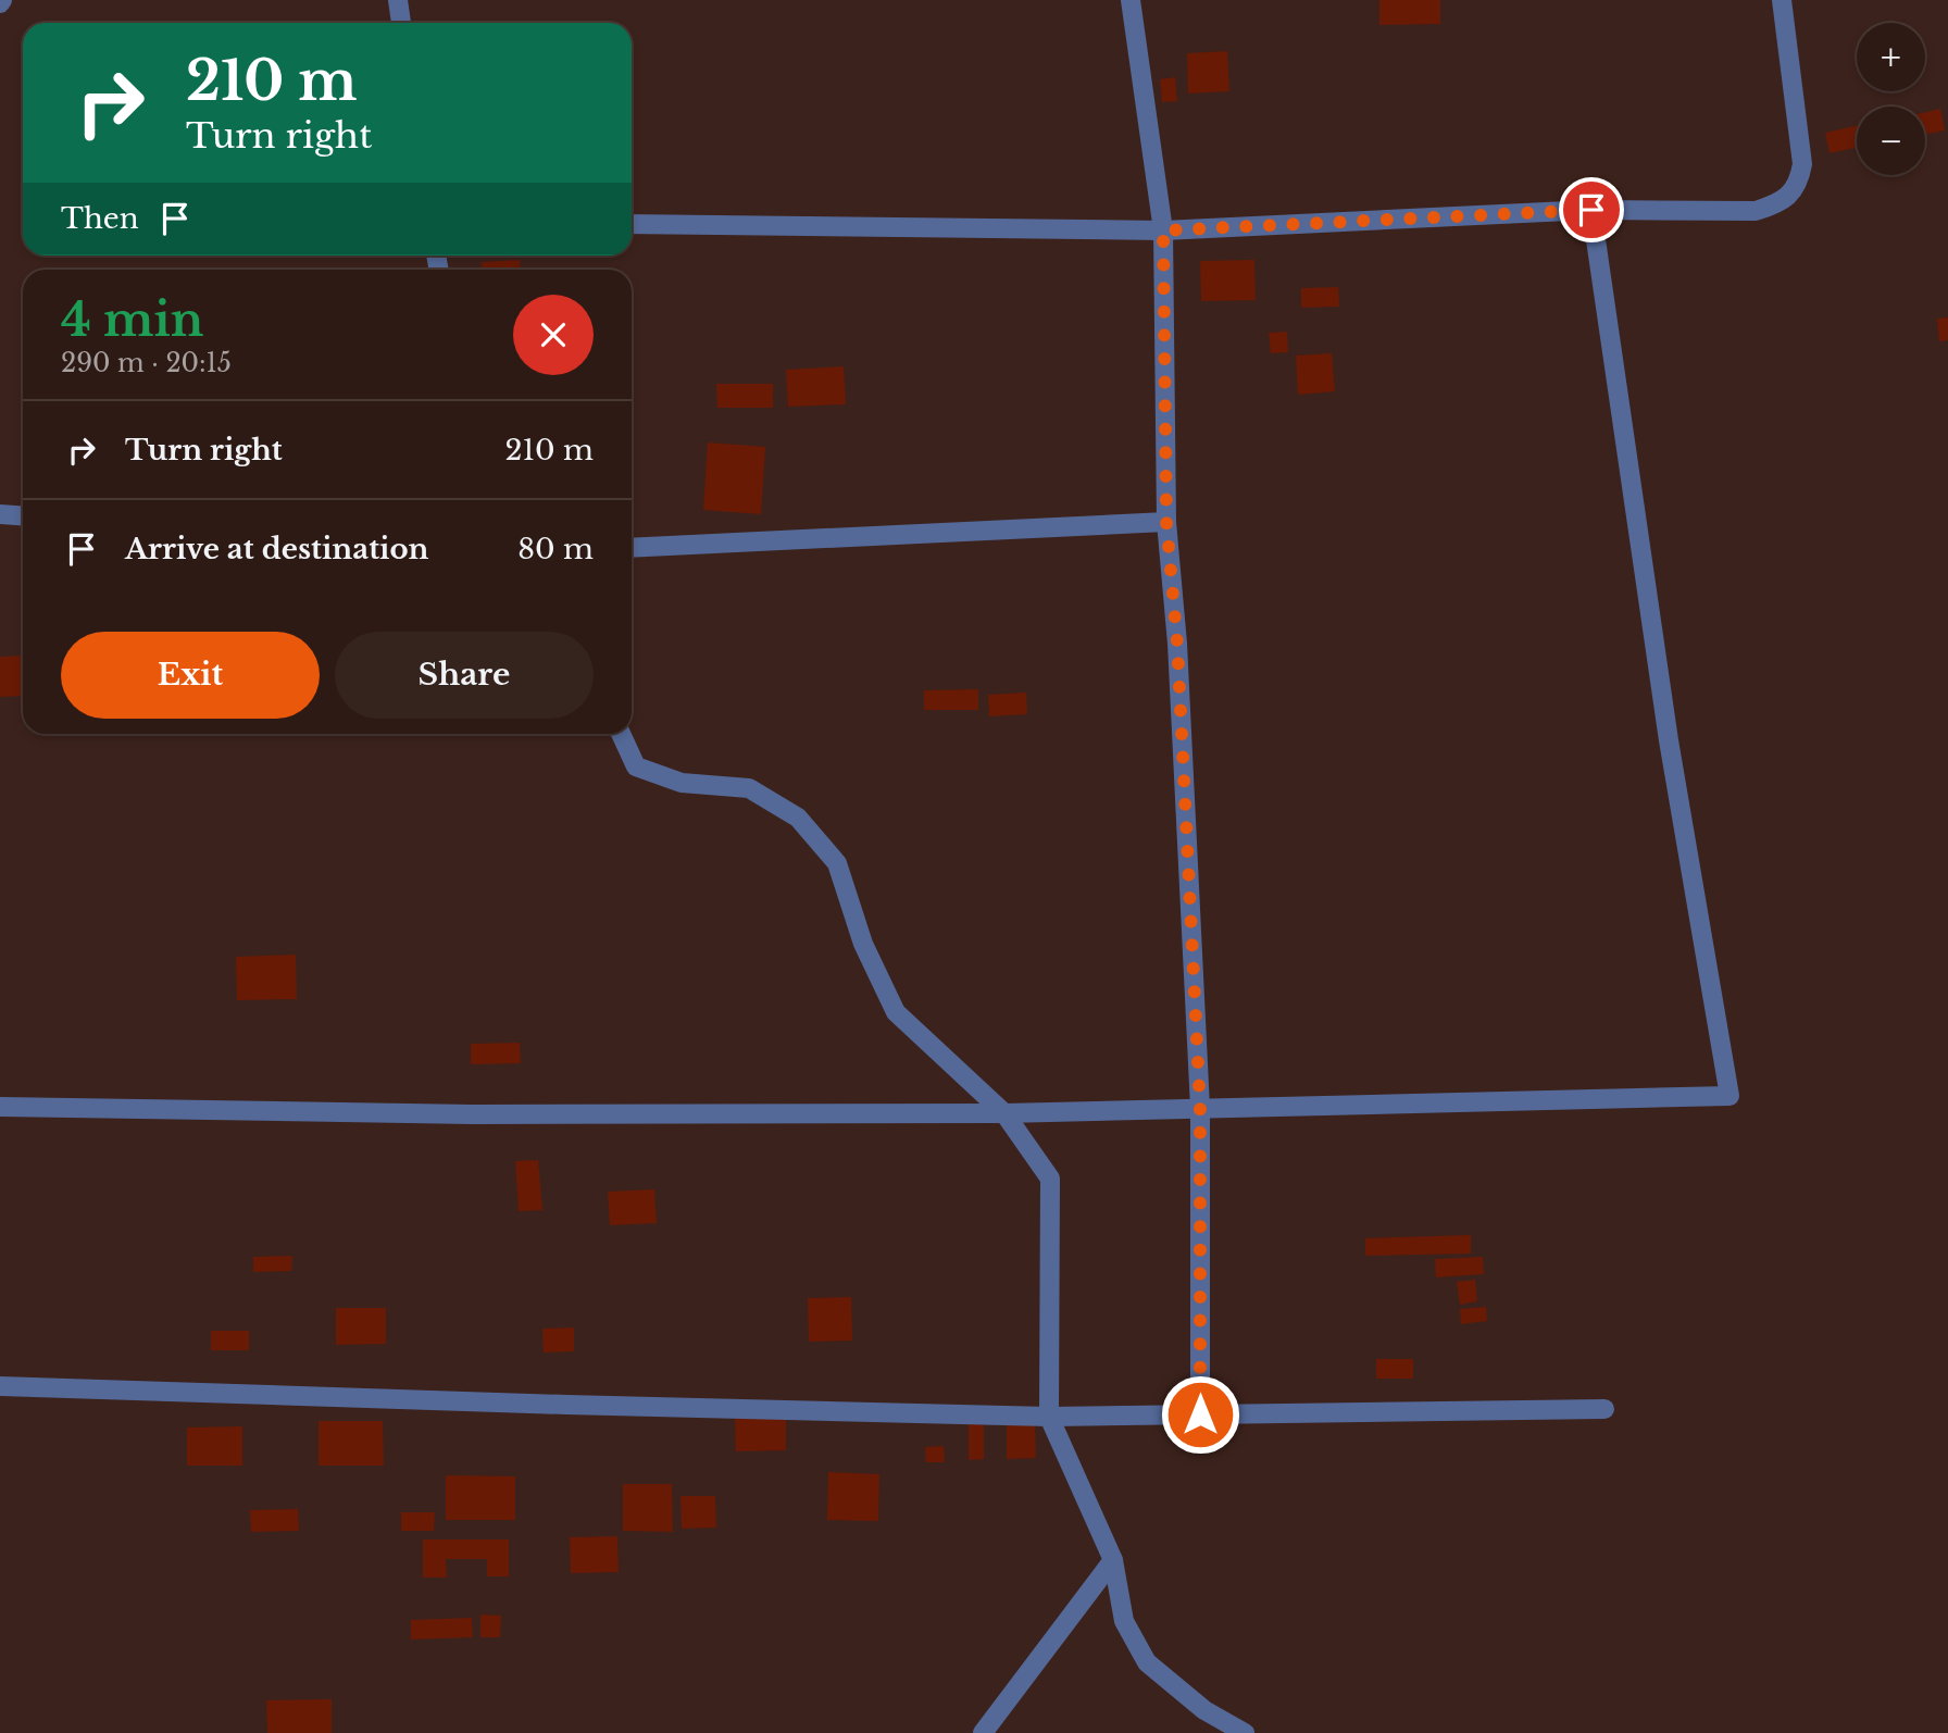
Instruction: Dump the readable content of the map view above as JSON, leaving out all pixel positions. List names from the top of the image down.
{
  "page": {
    "map_buttons": ["+", "−"],
    "turn": ["210 m", "Turn right"],
    "then": "Then",
    "heading": ["4 min", "290 m · 20:15"],
    "list": [
      {
        "name": "Turn right",
        "value": "210 m"
      },
      {
        "name": "Arrive at destination",
        "value": "80 m"
      }
    ],
    "buttons": ["Exit", "Share"]
  }
}
